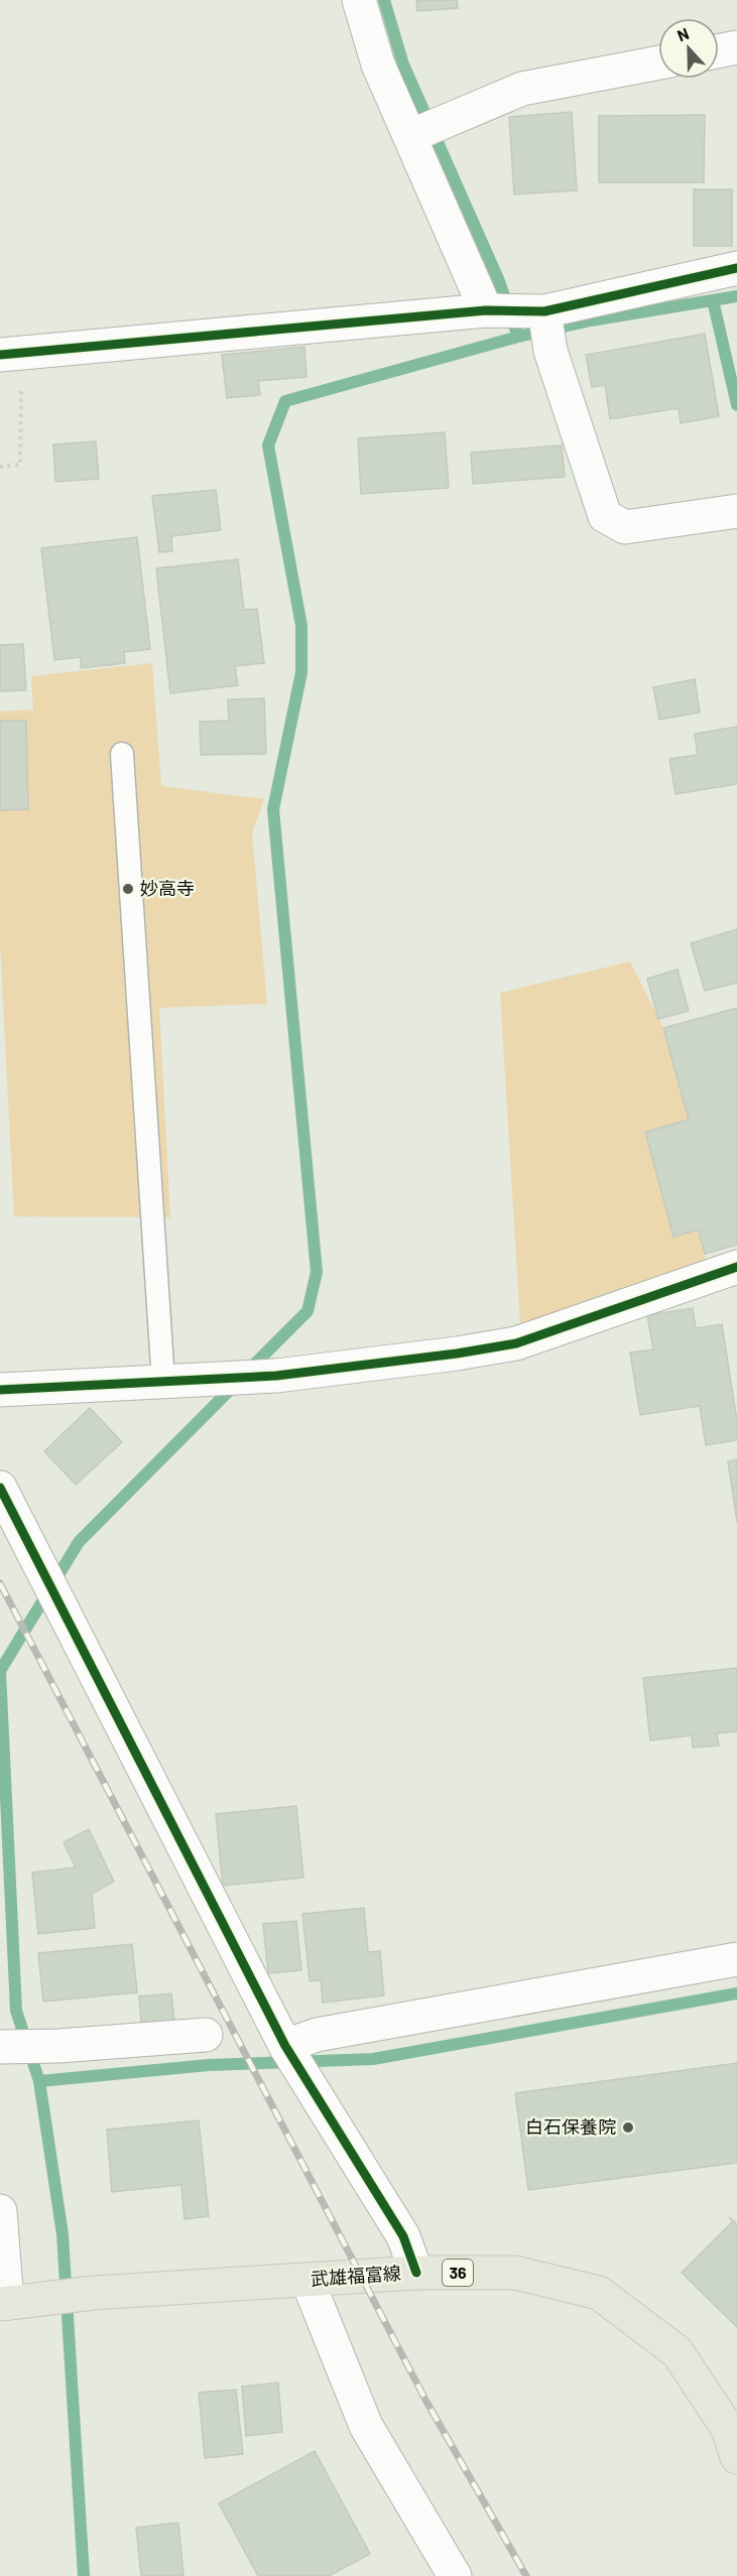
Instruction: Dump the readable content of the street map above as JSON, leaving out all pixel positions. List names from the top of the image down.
{
  "streets": {
    "main road": ["36", "武雄福富線"]
  },
  "places": ["妙高寺", "白石保養院"],
  "north": "top"
}
